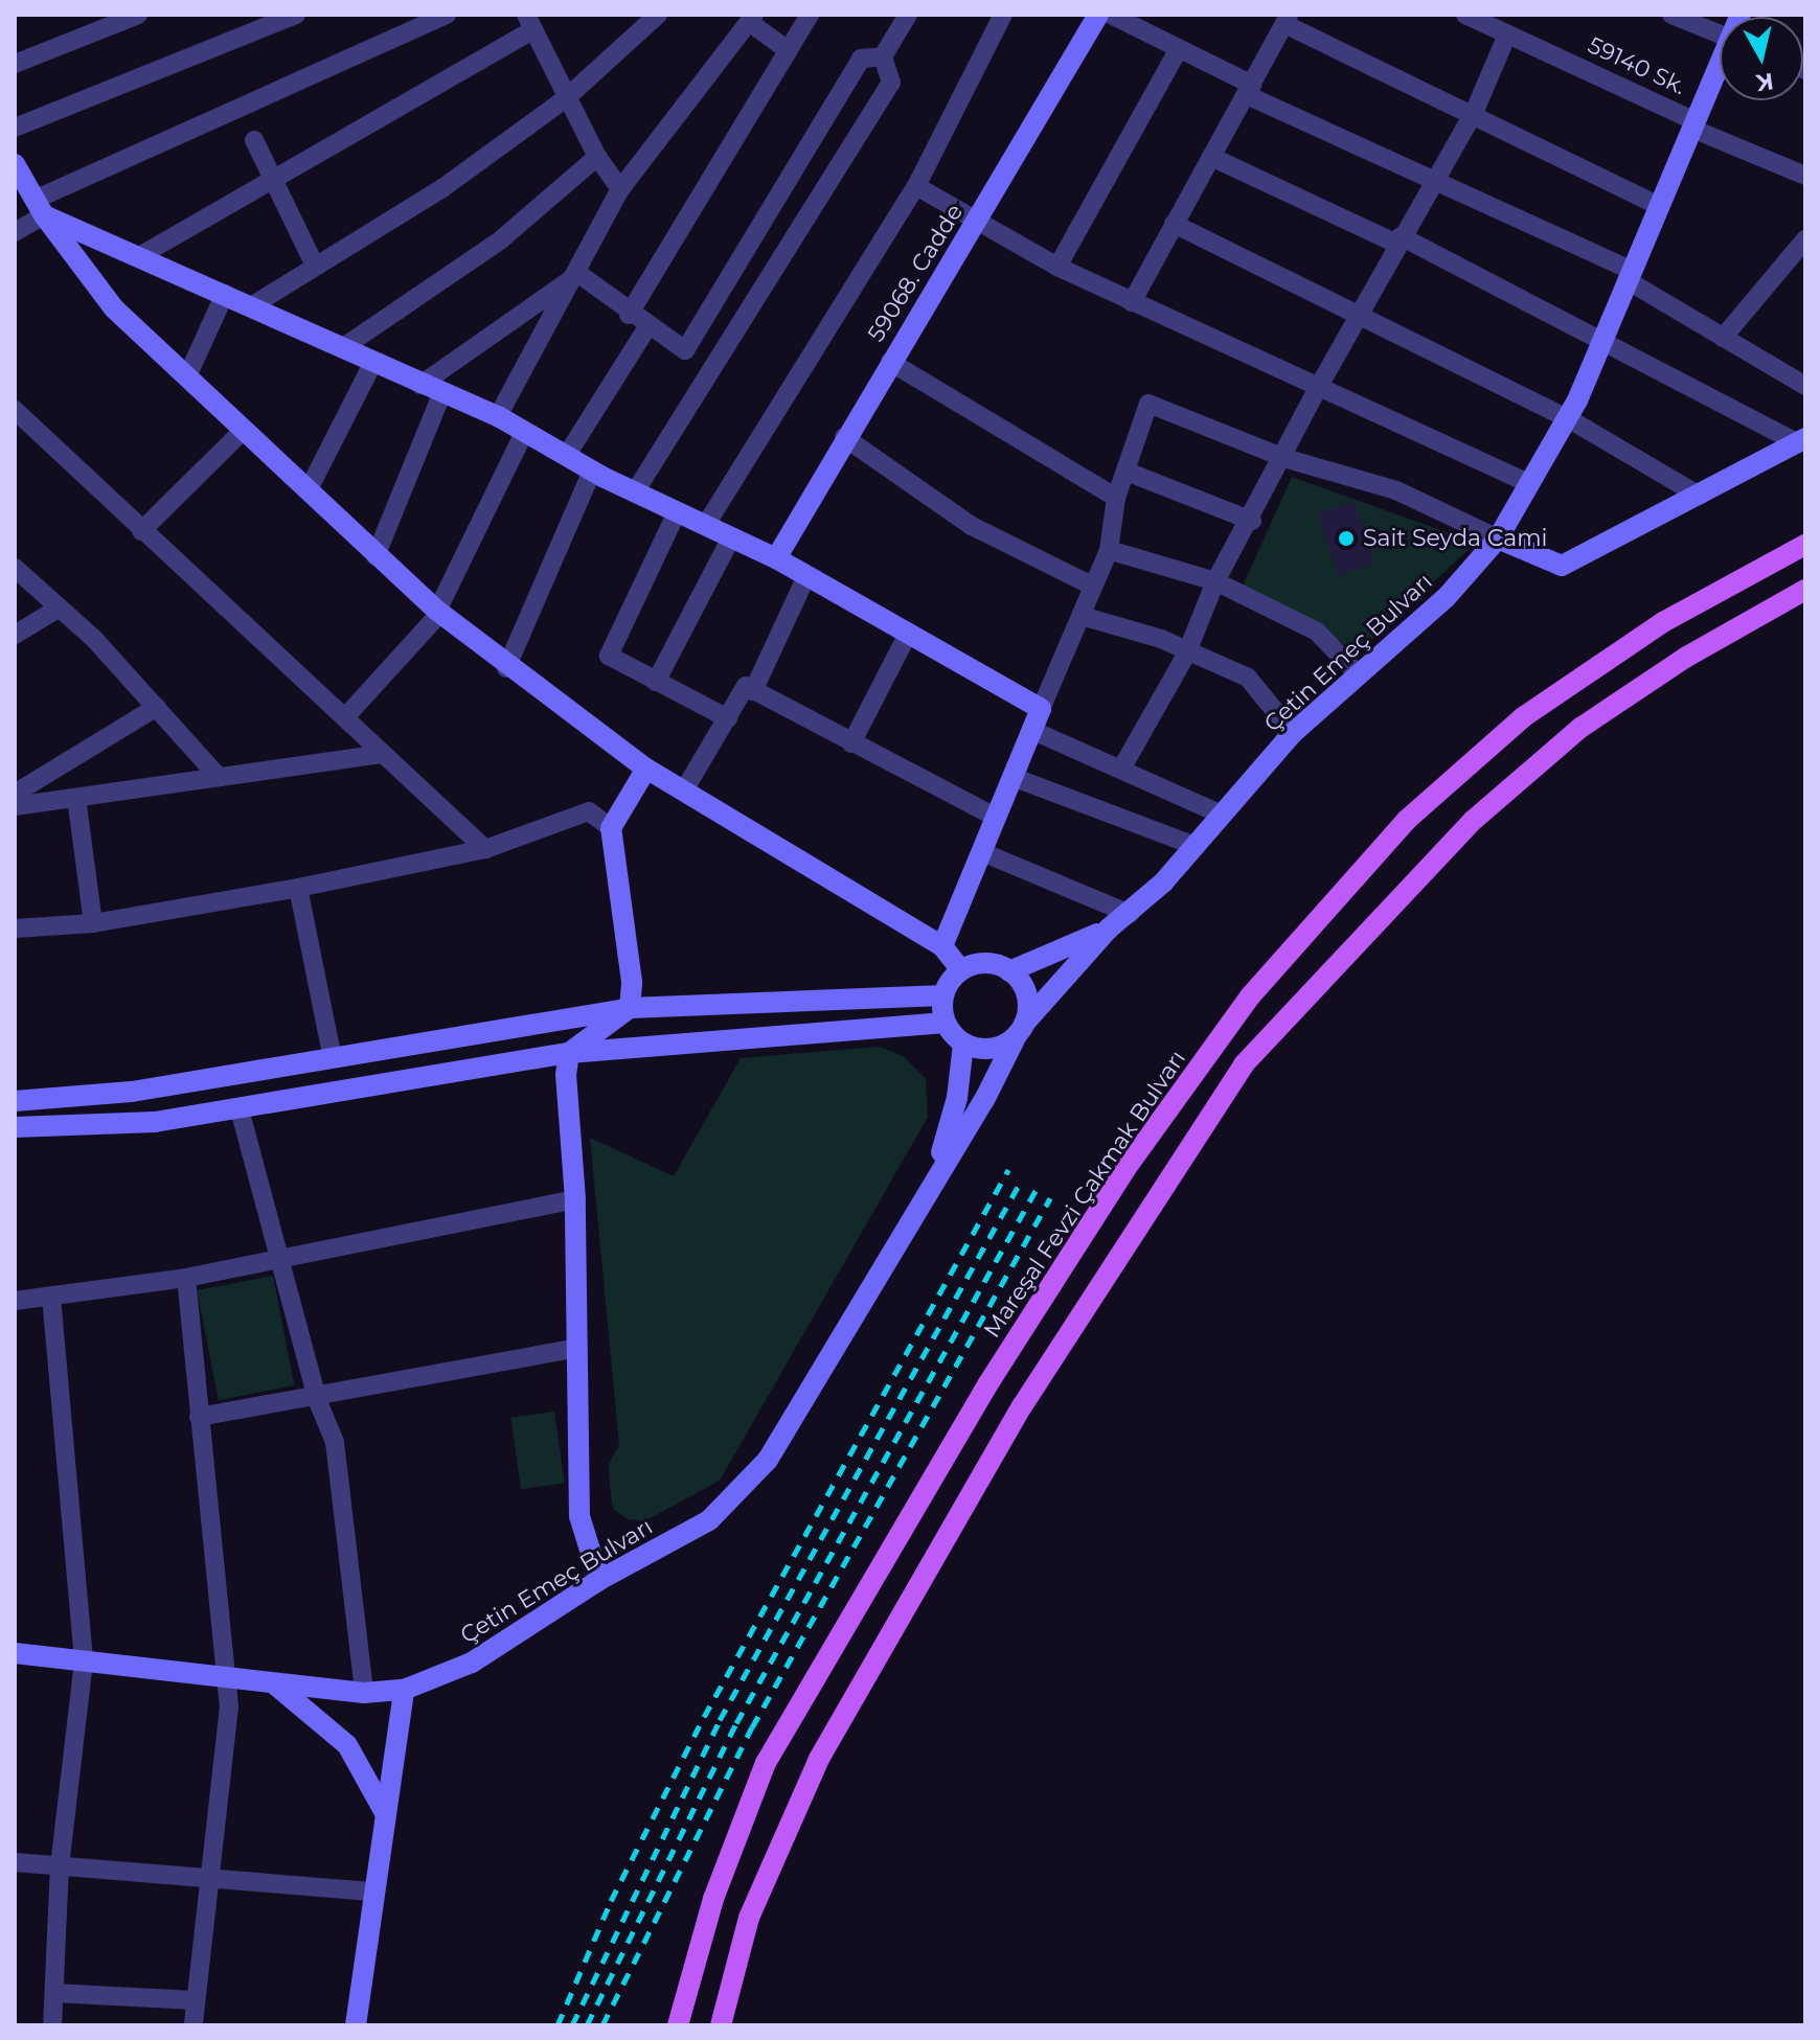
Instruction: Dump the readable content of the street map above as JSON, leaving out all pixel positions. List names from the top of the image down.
{
  "streets": {
    "main road": ["Mareşal Fevzi Çakmak Bulvarı"],
    "street": ["59140 Sk.", "59068. Cadde", "Çetin Emeç Bulvarı"]
  },
  "crossings": [
    ["59140 Sk.", "Çetin Emeç Bulvarı"]
  ],
  "places": ["Sait Seyda Cami"],
  "north": "bottom"
}
